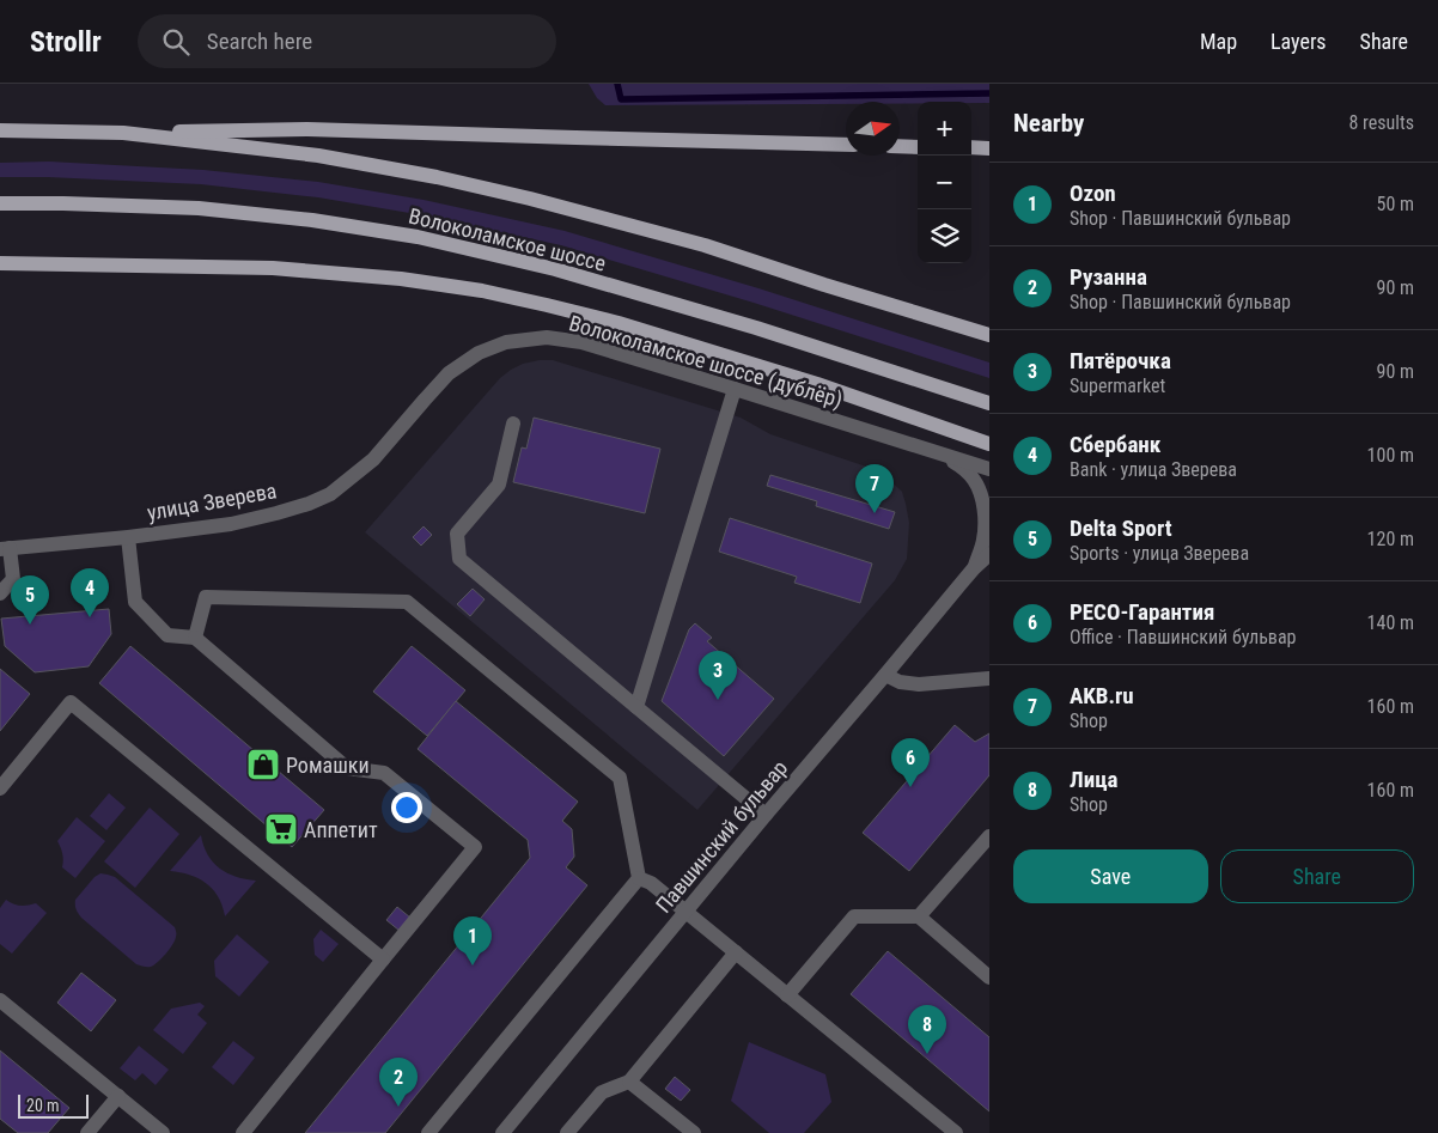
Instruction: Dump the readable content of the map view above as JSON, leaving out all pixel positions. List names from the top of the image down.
{
  "streets": {
    "main road": ["Волоколамское шоссе"],
    "street": ["Волоколамское шоссе (дублёр)", "улица Зверева", "Павшинский бульвар"]
  },
  "crossings": [
    ["Волоколамское шоссе (дублёр)", "улица Зверева"],
    ["Волоколамское шоссе (дублёр)", "Павшинский бульвар"]
  ],
  "places": {
    "shop": ["Ромашки"],
    "supermarket": ["Аппетит"]
  },
  "scale_bar": "20 m",
  "north": "right",
  "page": {
    "header": "Strollr",
    "search": "Search here",
    "nav": ["Map", "Layers", "Share"],
    "heading": ["Nearby", "8 results"],
    "map_buttons": ["+", "−"],
    "list": [
      {
        "mark": "1",
        "name": "Ozon",
        "note": "Shop · Павшинский бульвар",
        "value": "50 m"
      },
      {
        "mark": "2",
        "name": "Рузанна",
        "note": "Shop · Павшинский бульвар",
        "value": "90 m"
      },
      {
        "mark": "3",
        "name": "Пятёрочка",
        "note": "Supermarket",
        "value": "90 m"
      },
      {
        "mark": "4",
        "name": "Сбербанк",
        "note": "Bank · улица Зверева",
        "value": "100 m"
      },
      {
        "mark": "5",
        "name": "Delta Sport",
        "note": "Sports · улица Зверева",
        "value": "120 m"
      },
      {
        "mark": "6",
        "name": "РЕСО-Гарантия",
        "note": "Office · Павшинский бульвар",
        "value": "140 m"
      },
      {
        "mark": "7",
        "name": "AKB.ru",
        "note": "Shop",
        "value": "160 m"
      },
      {
        "mark": "8",
        "name": "Лица",
        "note": "Shop",
        "value": "160 m"
      }
    ],
    "pins": [
      "7",
      "4",
      "5",
      "3",
      "6",
      "1",
      "8",
      "2"
    ],
    "buttons": ["Save", "Share"],
    "scale": "20 m"
  }
}
